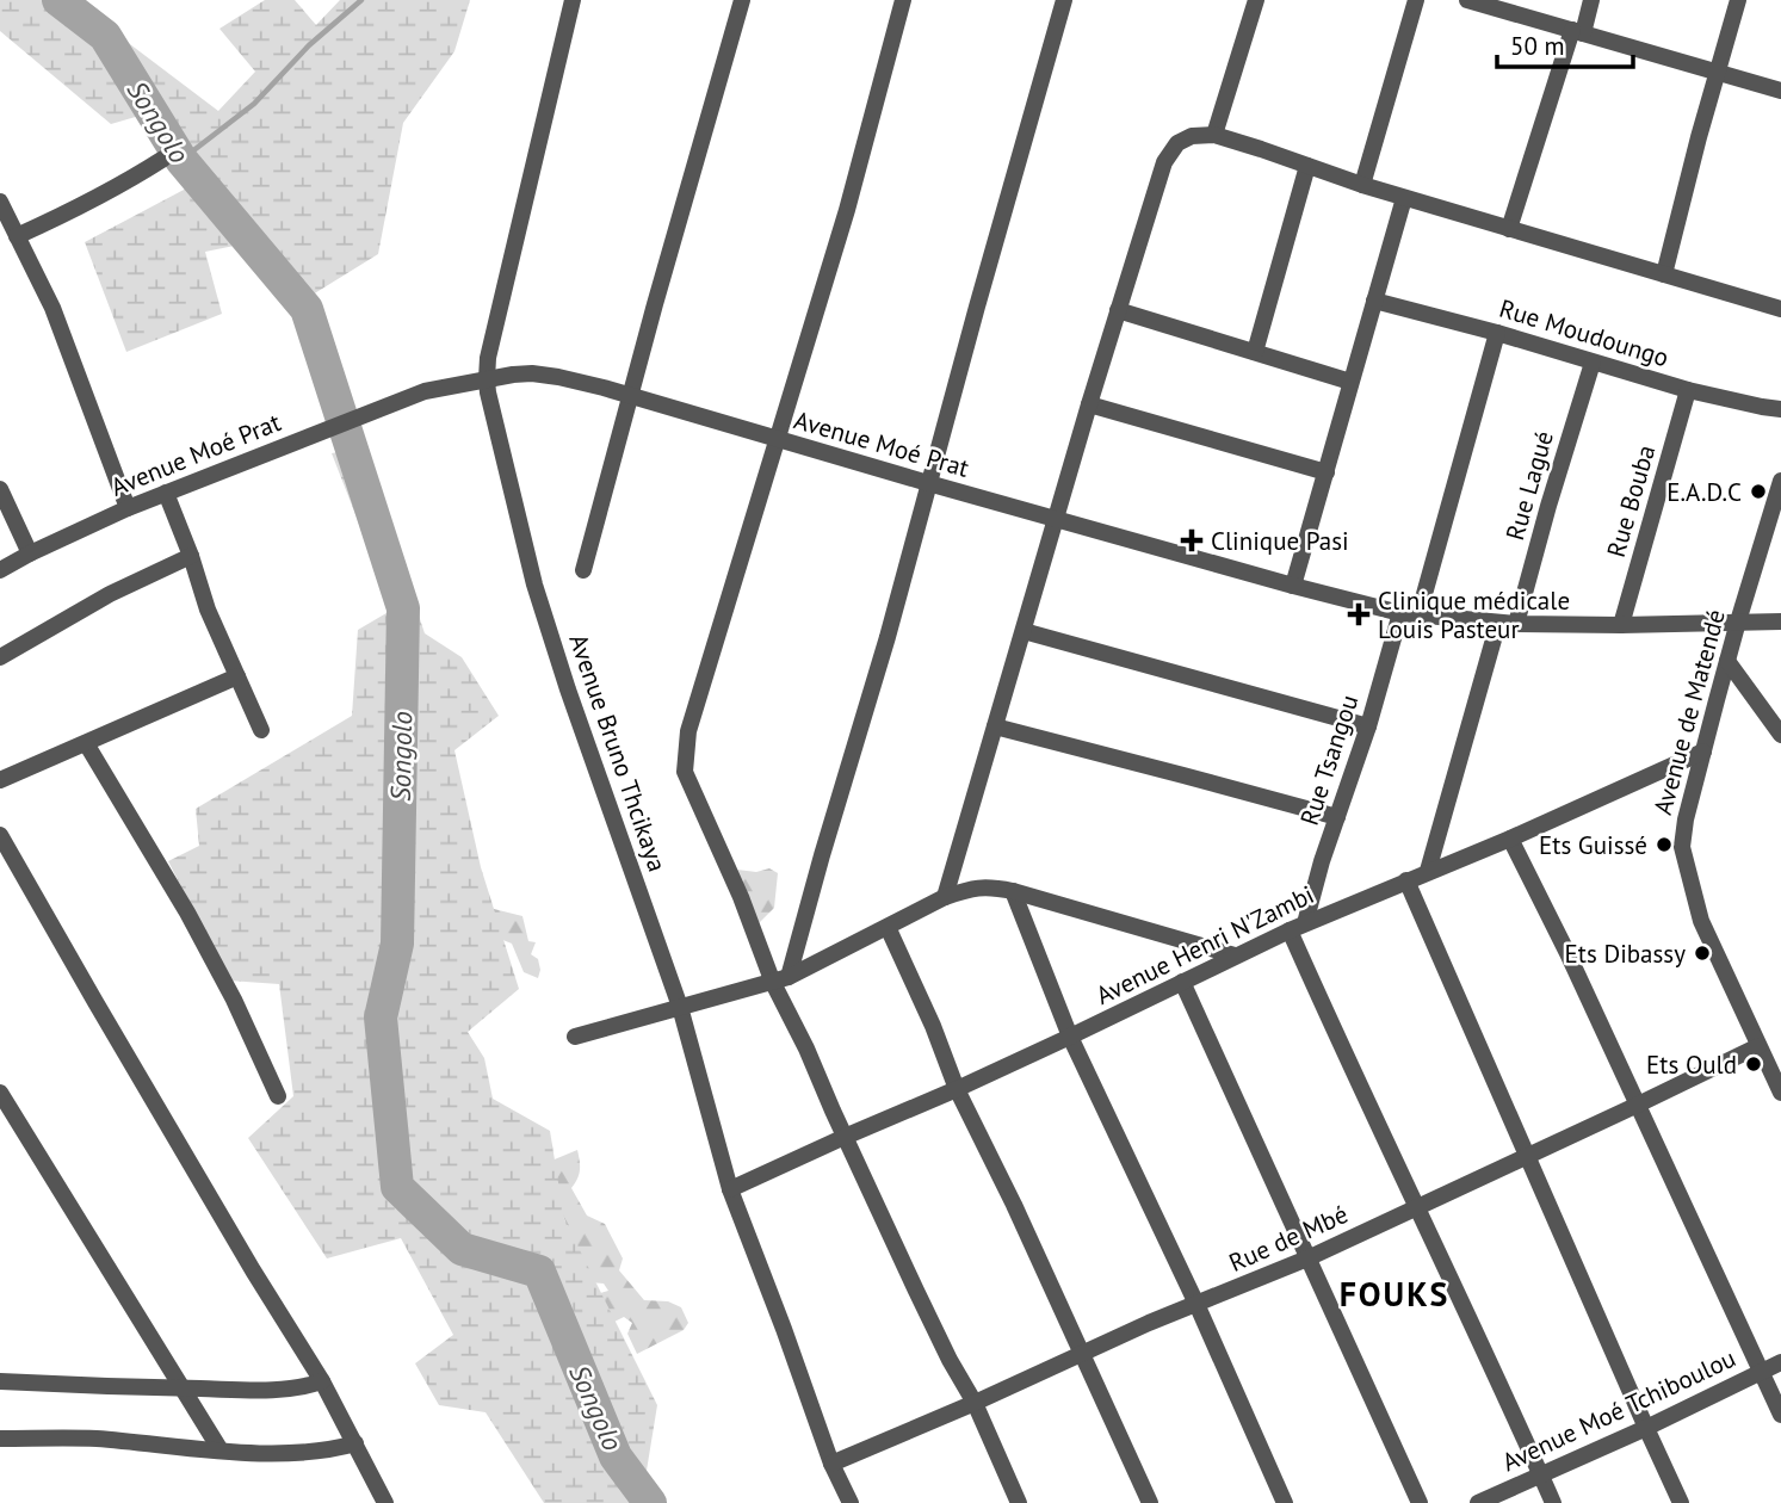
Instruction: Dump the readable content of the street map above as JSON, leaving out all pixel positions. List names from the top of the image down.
{
  "streets": {
    "street": [
      "Rue Moudoungo",
      "Avenue Moé Prat",
      "Rue Lagué",
      "Rue Bouba",
      "Avenue de Matendé",
      "Avenue Bruno Thcikaya",
      "Rue Tsangou",
      "Avenue Henri N'Zambi",
      "Rue de Mbé",
      "Avenue Moé Tchiboulou"
    ]
  },
  "crossings": [
    ["Rue Moudoungo", "Rue Lagué"],
    ["Rue Moudoungo", "Rue Bouba"],
    ["Rue Moudoungo", "Rue Tsangou"],
    ["Avenue Moé Prat", "Rue Lagué"],
    ["Avenue Moé Prat", "Rue Bouba"],
    ["Avenue Moé Prat", "Avenue de Matendé"],
    ["Avenue Moé Prat", "Avenue Bruno Thcikaya"],
    ["Avenue Moé Prat", "Rue Tsangou"],
    ["Avenue de Matendé", "Avenue Henri N'Zambi"],
    ["Avenue de Matendé", "Rue de Mbé"],
    ["Avenue Bruno Thcikaya", "Avenue Henri N'Zambi"],
    ["Avenue Bruno Thcikaya", "Rue de Mbé"],
    ["Rue Tsangou", "Avenue Henri N'Zambi"]
  ],
  "districts": ["FOUKS"],
  "water": ["Songolo"],
  "places": {
    "other": [
      "E.A.D.C",
      "Ets Guissé",
      "Ets Dibassy",
      "Ets Ould"
    ],
    "health": ["Clinique Pasi", "Clinique médicale Louis Pasteur"]
  },
  "scale_bar": "50 m"
}
